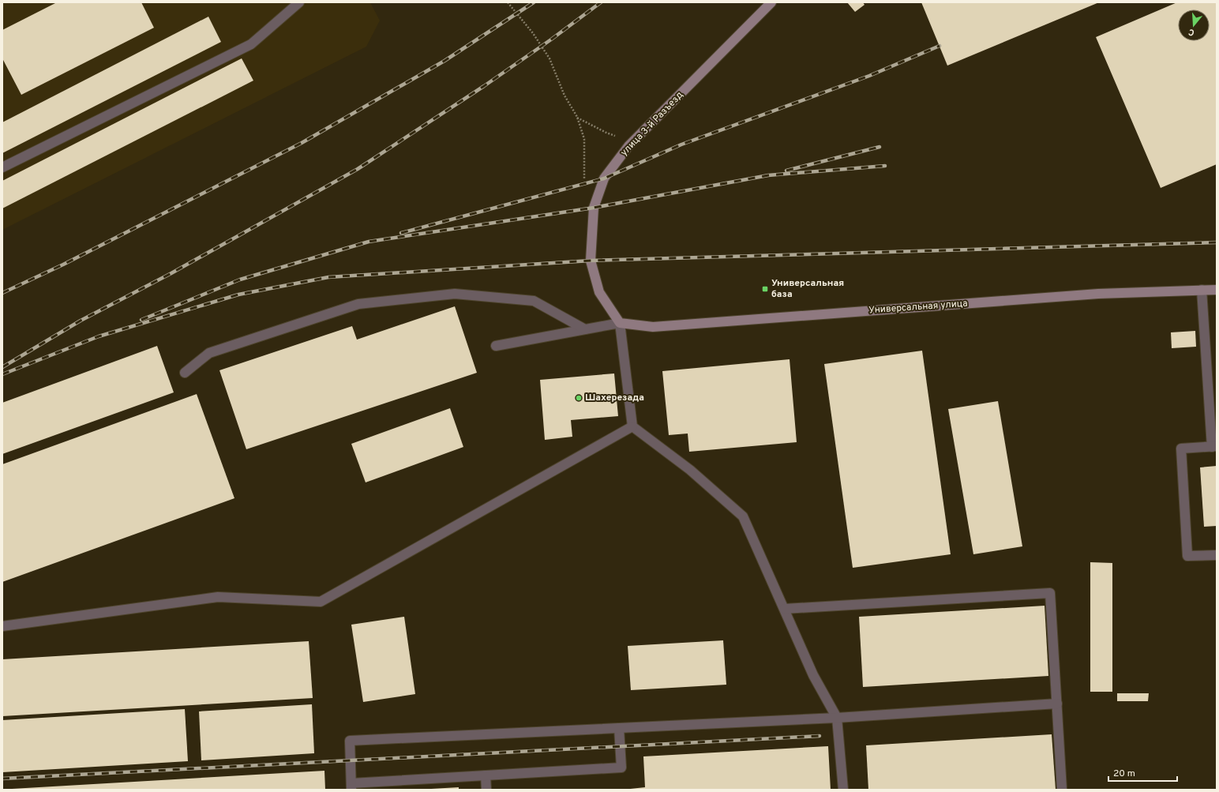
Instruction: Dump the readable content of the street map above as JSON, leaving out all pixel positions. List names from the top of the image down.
{
  "streets": {
    "street": ["улица 3-й Разъезд", "Универсальная улица"]
  },
  "crossings": [
    ["улица 3-й Разъезд", "Универсальная улица"]
  ],
  "places": {
    "transit": ["Универсальная база"],
    "other": ["Шахерезада"]
  },
  "scale_bar": "20 m",
  "north": "bottom"
}
